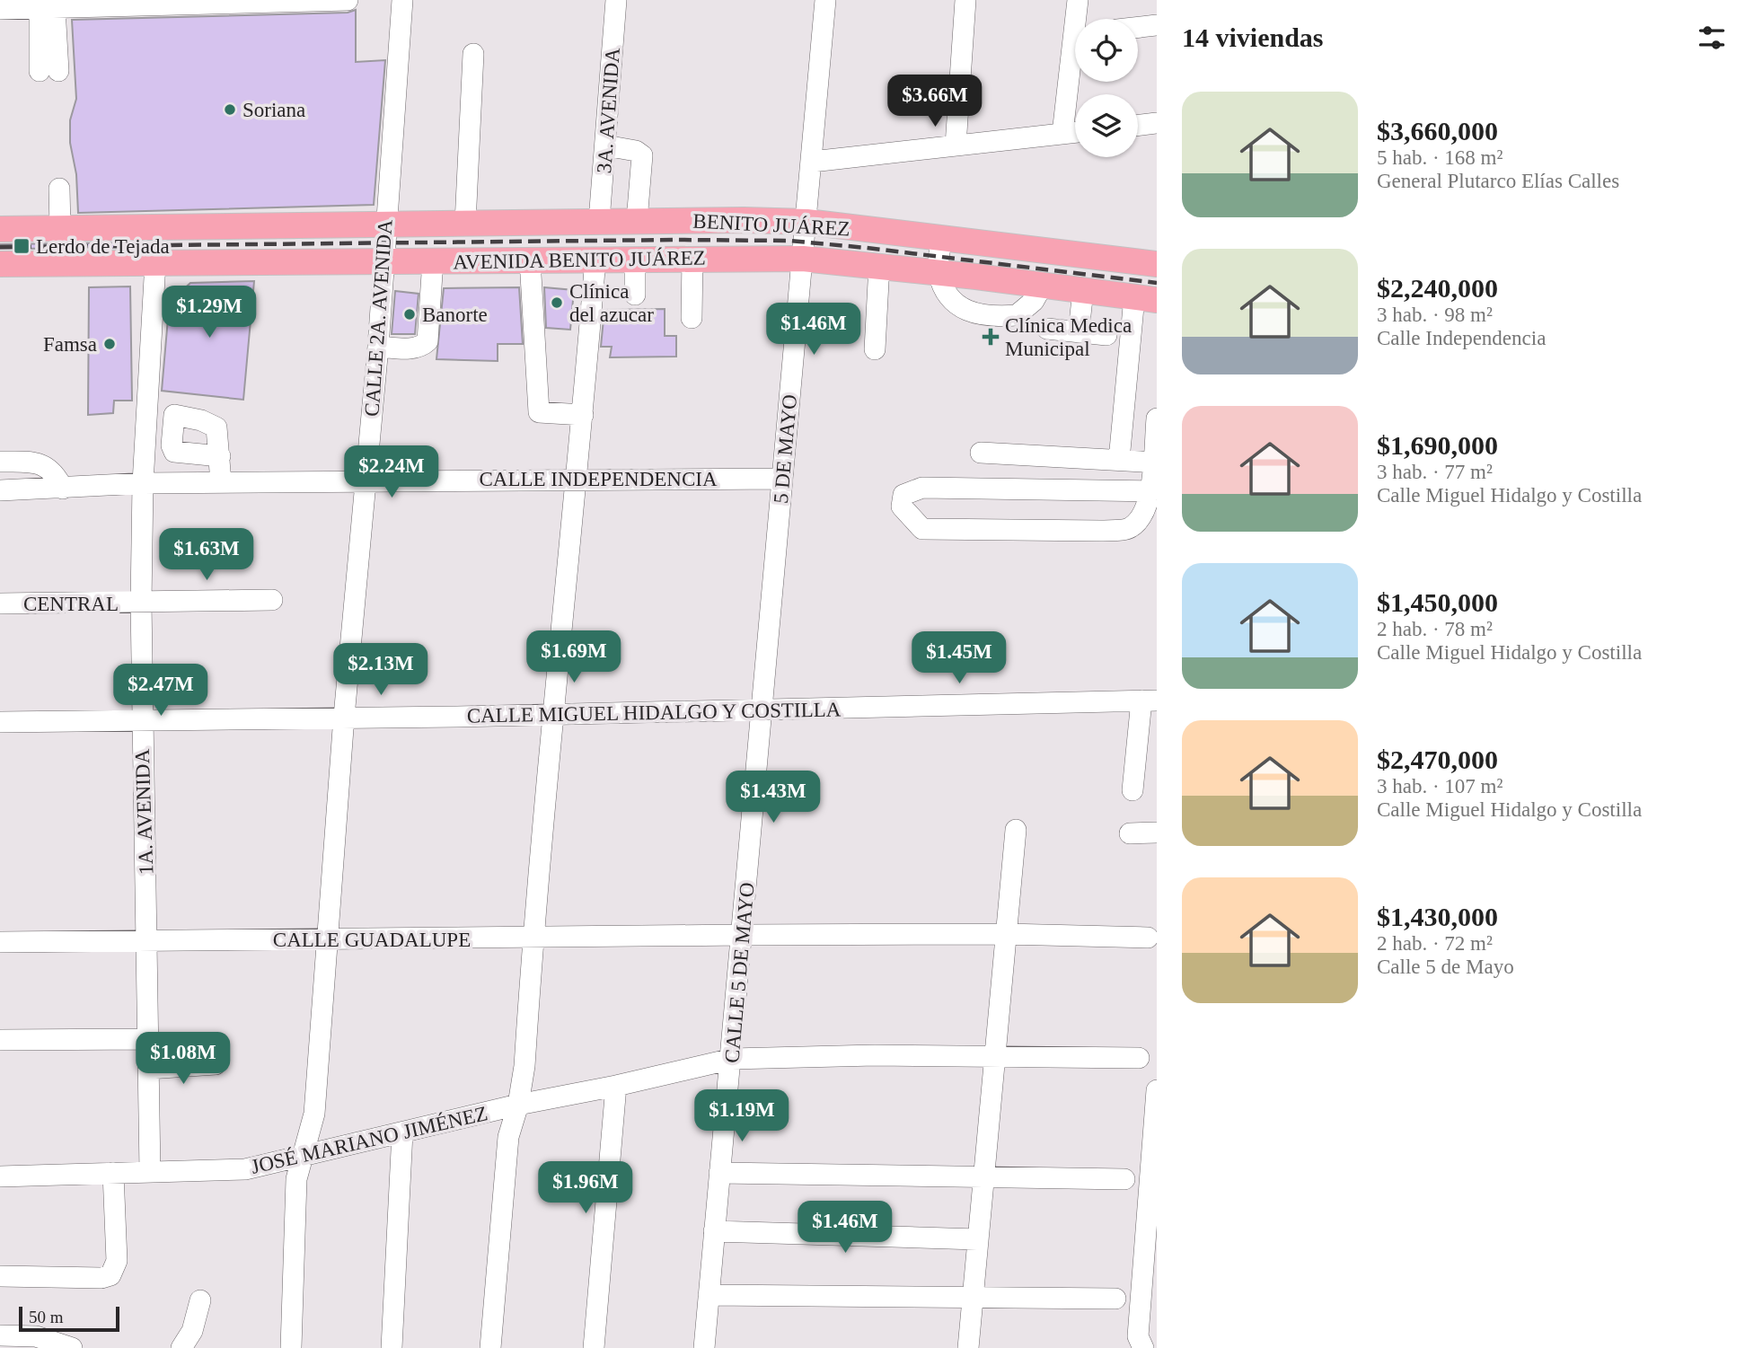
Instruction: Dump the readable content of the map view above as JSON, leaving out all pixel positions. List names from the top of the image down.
{
  "streets": {
    "main road": ["BENITO JUÁREZ", "AVENIDA BENITO JUÁREZ"],
    "street": [
      "3A. AVENIDA",
      "CALLE 2A. AVENIDA",
      "5 DE MAYO",
      "CALLE INDEPENDENCIA",
      "CENTRAL",
      "CALLE MIGUEL HIDALGO Y COSTILLA",
      "1A. AVENIDA",
      "CALLE GUADALUPE",
      "CALLE 5 DE MAYO",
      "JOSÉ MARIANO JIMÉNEZ"
    ]
  },
  "crossings": [
    ["3A. AVENIDA", "BENITO JUÁREZ"],
    ["BENITO JUÁREZ", "CALLE 2A. AVENIDA"],
    ["BENITO JUÁREZ", "5 DE MAYO"],
    ["AVENIDA BENITO JUÁREZ", "CALLE 2A. AVENIDA"],
    ["AVENIDA BENITO JUÁREZ", "5 DE MAYO"],
    ["AVENIDA BENITO JUÁREZ", "1A. AVENIDA"],
    ["CALLE 2A. AVENIDA", "CALLE INDEPENDENCIA"],
    ["CALLE 2A. AVENIDA", "CALLE MIGUEL HIDALGO Y COSTILLA"],
    ["CALLE 2A. AVENIDA", "CALLE GUADALUPE"],
    ["CALLE 2A. AVENIDA", "JOSÉ MARIANO JIMÉNEZ"],
    ["5 DE MAYO", "CALLE INDEPENDENCIA"],
    ["5 DE MAYO", "CALLE MIGUEL HIDALGO Y COSTILLA"],
    ["5 DE MAYO", "CALLE 5 DE MAYO"],
    ["CALLE INDEPENDENCIA", "1A. AVENIDA"],
    ["CENTRAL", "1A. AVENIDA"],
    ["CALLE MIGUEL HIDALGO Y COSTILLA", "1A. AVENIDA"],
    ["CALLE MIGUEL HIDALGO Y COSTILLA", "CALLE 5 DE MAYO"],
    ["1A. AVENIDA", "CALLE GUADALUPE"],
    ["1A. AVENIDA", "JOSÉ MARIANO JIMÉNEZ"],
    ["CALLE GUADALUPE", "CALLE 5 DE MAYO"],
    ["CALLE 5 DE MAYO", "JOSÉ MARIANO JIMÉNEZ"]
  ],
  "places": {
    "other": [
      "Soriana",
      "Clínica del azucar",
      "Banorte",
      "Famsa"
    ],
    "transit": ["Lerdo de Tejada"],
    "health": ["Clínica Medica Municipal"]
  },
  "scale_bar": "50 m",
  "page": {
    "heading": "14 viviendas",
    "price": [
      "$3.66M",
      "$1.29M",
      "$1.46M",
      "$2.24M",
      "$1.63M",
      "$1.69M",
      "$1.45M",
      "$2.13M",
      "$2.47M",
      "$1.43M",
      "$1.08M",
      "$1.19M",
      "$1.96M",
      "$1.46M"
    ],
    "list": [
      {
        "name": "$3,660,000",
        "note": "5 hab. · 168 m² · General Plutarco Elías Calles"
      },
      {
        "name": "$2,240,000",
        "note": "3 hab. · 98 m² · Calle Independencia"
      },
      {
        "name": "$1,690,000",
        "note": "3 hab. · 77 m² · Calle Miguel Hidalgo y Costilla"
      },
      {
        "name": "$1,450,000",
        "note": "2 hab. · 78 m² · Calle Miguel Hidalgo y Costilla"
      },
      {
        "name": "$2,470,000",
        "note": "3 hab. · 107 m² · Calle Miguel Hidalgo y Costilla"
      },
      {
        "name": "$1,430,000",
        "note": "2 hab. · 72 m² · Calle 5 de Mayo"
      }
    ],
    "scale": "50 m"
  }
}
